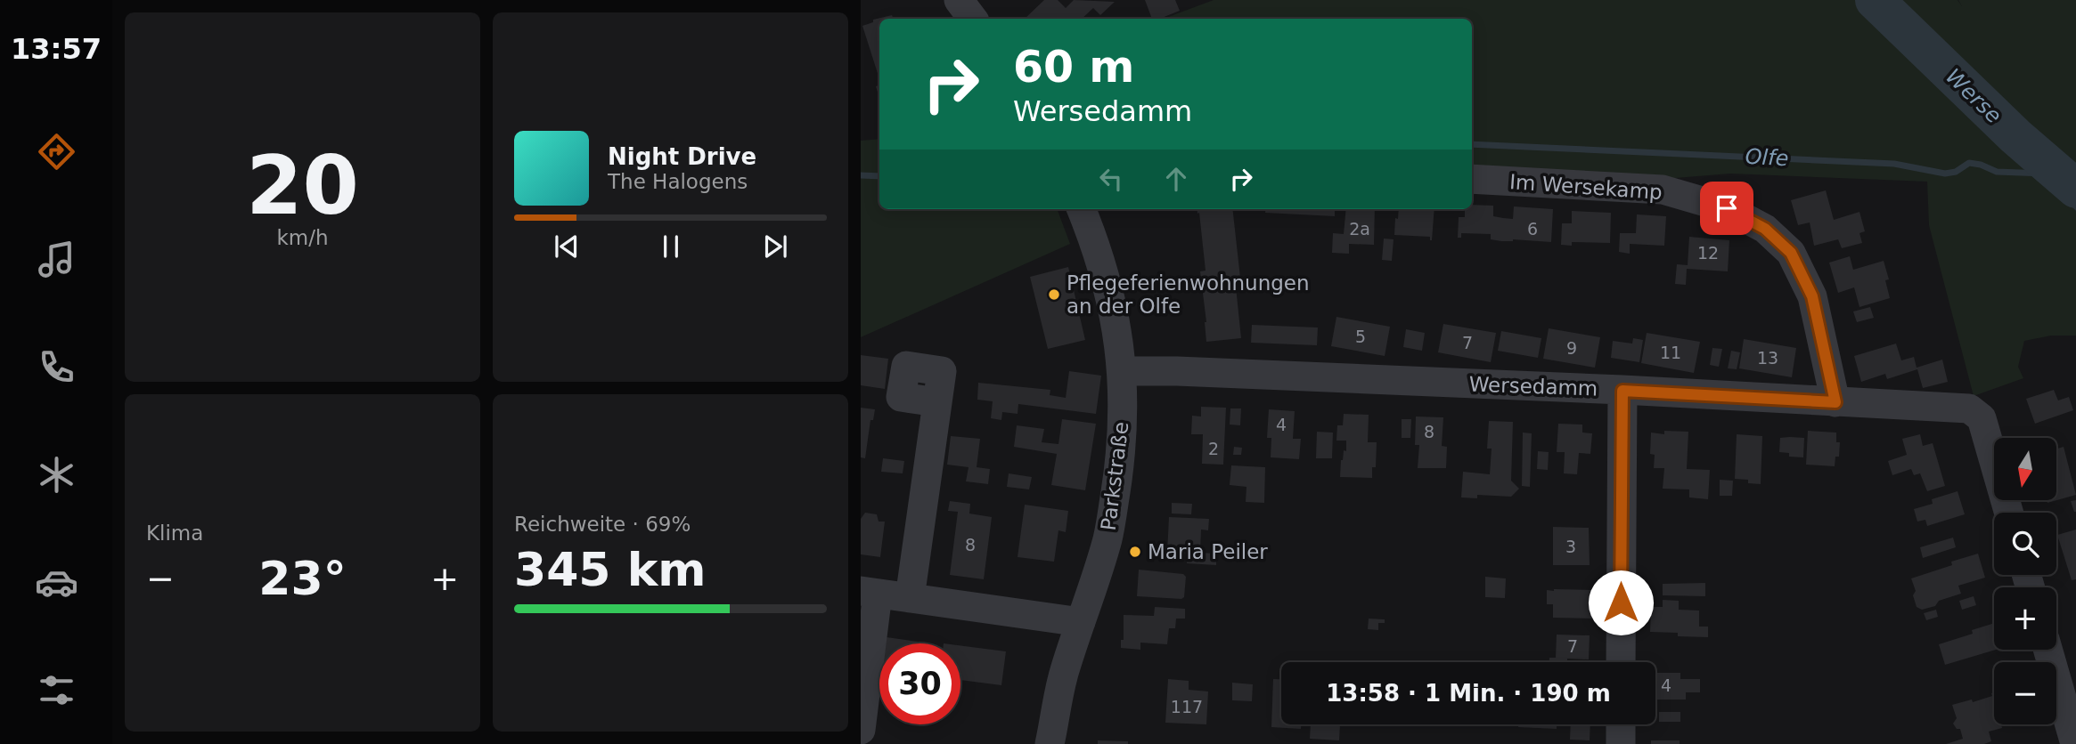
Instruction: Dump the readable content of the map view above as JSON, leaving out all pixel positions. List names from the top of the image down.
{
  "streets": {
    "street": ["Im Wersekamp", "Wersedamm", "Parkstraße"]
  },
  "crossings": [
    ["Im Wersekamp", "Wersedamm"],
    ["Wersedamm", "Parkstraße"]
  ],
  "water": ["Werse", "Olfe"],
  "places": ["Pflegeferienwohnungen an der Olfe", "Maria Peiler"],
  "house_numbers": [
    "2a",
    "6",
    "12",
    "5",
    "7",
    "9",
    "11",
    "13",
    "4",
    "8",
    "2",
    "8",
    "3",
    "7",
    "4",
    "117"
  ],
  "north": "bottom",
  "page": {
    "tabs": "13:57",
    "tile": [
      ["20", "km/h"],
      "Klima",
      ["Reichweite · 69%", "345 km"]
    ],
    "turn": ["60 m", "Wersedamm"],
    "song": ["Night Drive", "The Halogens"],
    "map_buttons": ["+", "−"],
    "heat": ["−", "23°", "+"],
    "limit": "30",
    "trip": "13:58 · 1 Min. · 190 m"
  }
}
